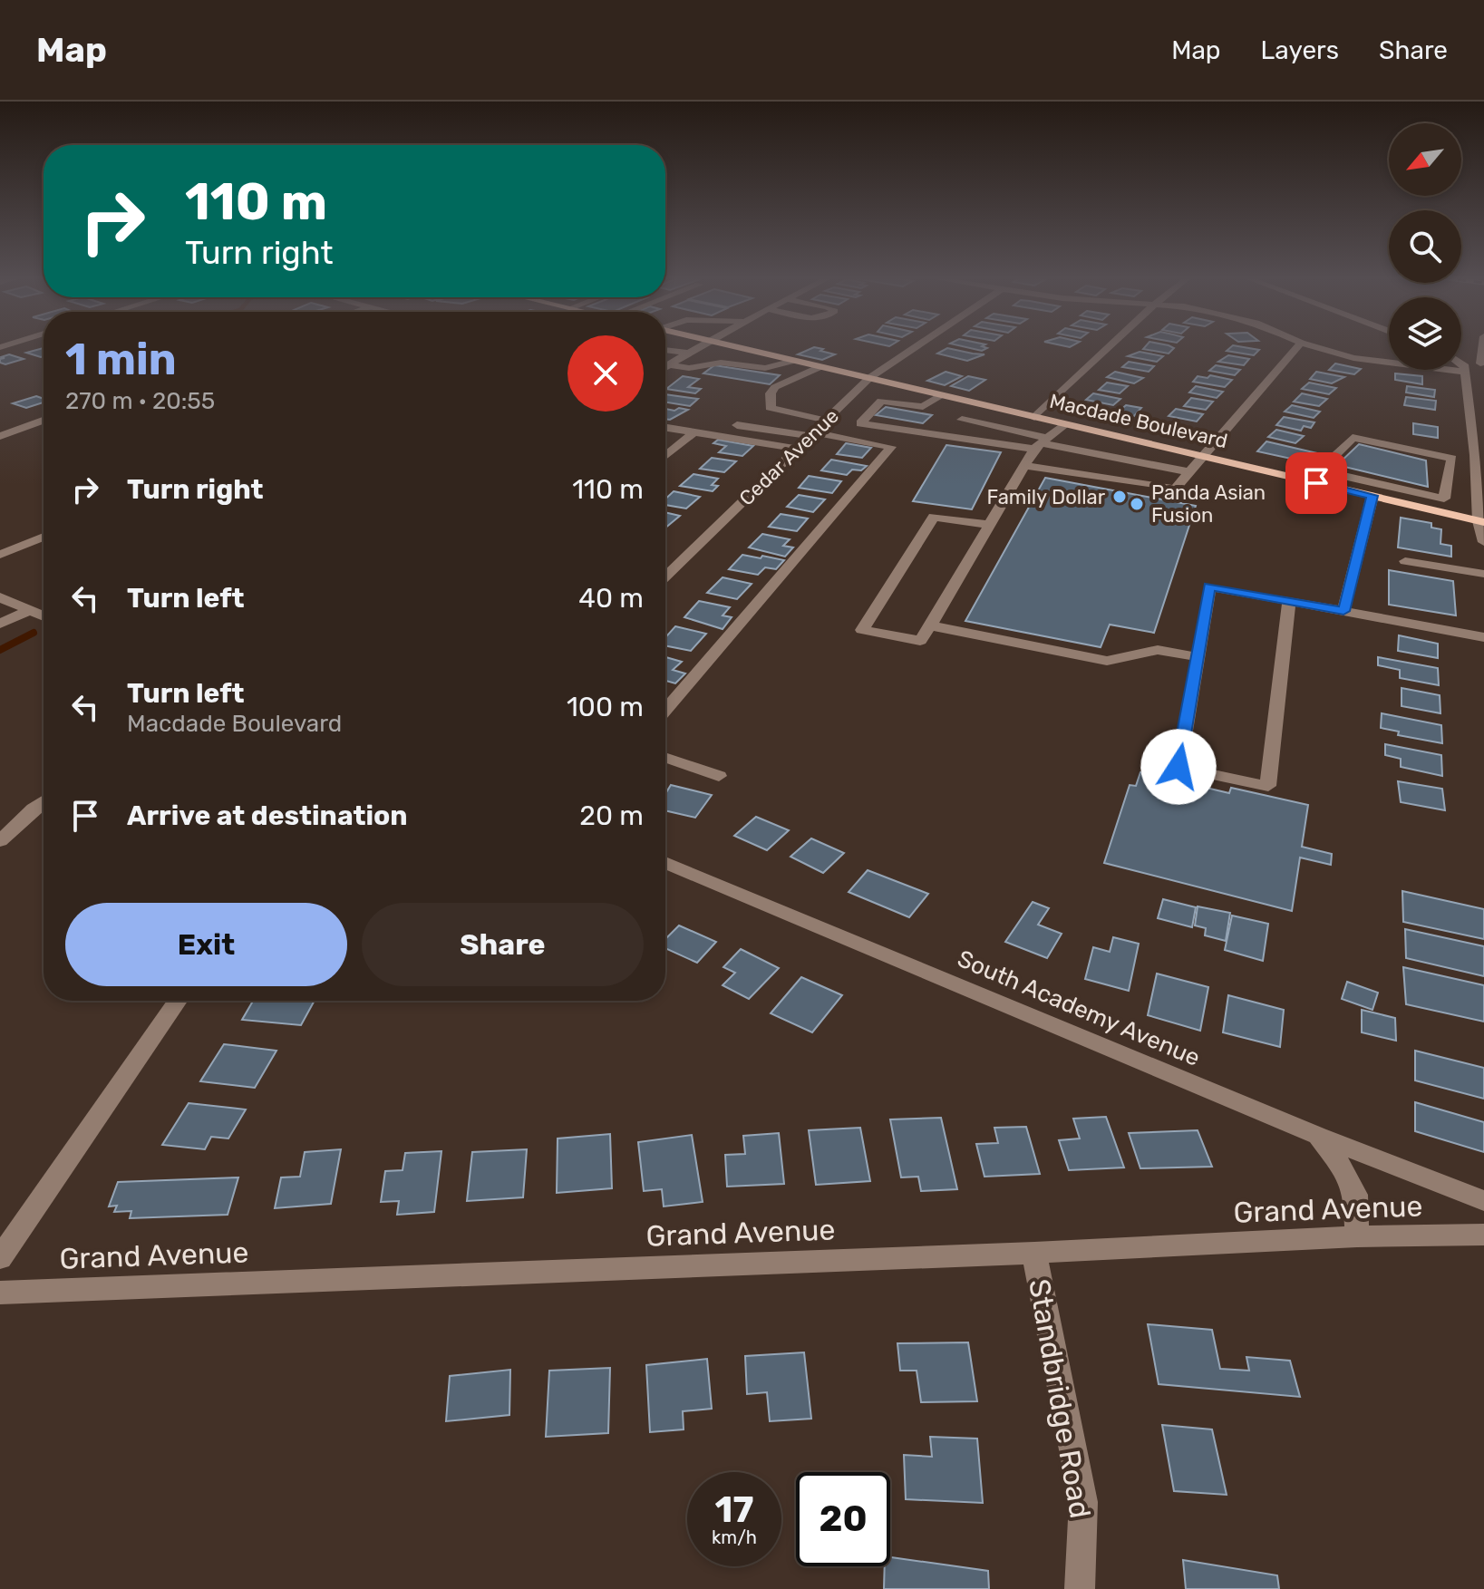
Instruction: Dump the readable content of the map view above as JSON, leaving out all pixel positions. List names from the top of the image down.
{
  "streets": {
    "main road": ["Macdade Boulevard"],
    "street": [
      "Cedar Avenue",
      "South Academy Avenue",
      "Grand Avenue",
      "Standbridge Road"
    ]
  },
  "crossings": [
    ["Macdade Boulevard", "Cedar Avenue"],
    ["Grand Avenue", "Standbridge Road"]
  ],
  "places": ["Family Dollar", "Panda Asian Fusion"],
  "north": "bottom left",
  "page": {
    "header": "Map",
    "nav": ["Map", "Layers", "Share"],
    "turn": ["110 m", "Turn right"],
    "heading": ["1 min", "270 m · 20:55"],
    "list": [
      {
        "name": "Turn right",
        "value": "110 m"
      },
      {
        "name": "Turn left",
        "value": "40 m"
      },
      {
        "name": "Turn left",
        "note": "Macdade Boulevard",
        "value": "100 m"
      },
      {
        "name": "Arrive at destination",
        "value": "20 m"
      }
    ],
    "buttons": ["Exit", "Share"],
    "speed": "17 km/h",
    "limit": "20"
  }
}
